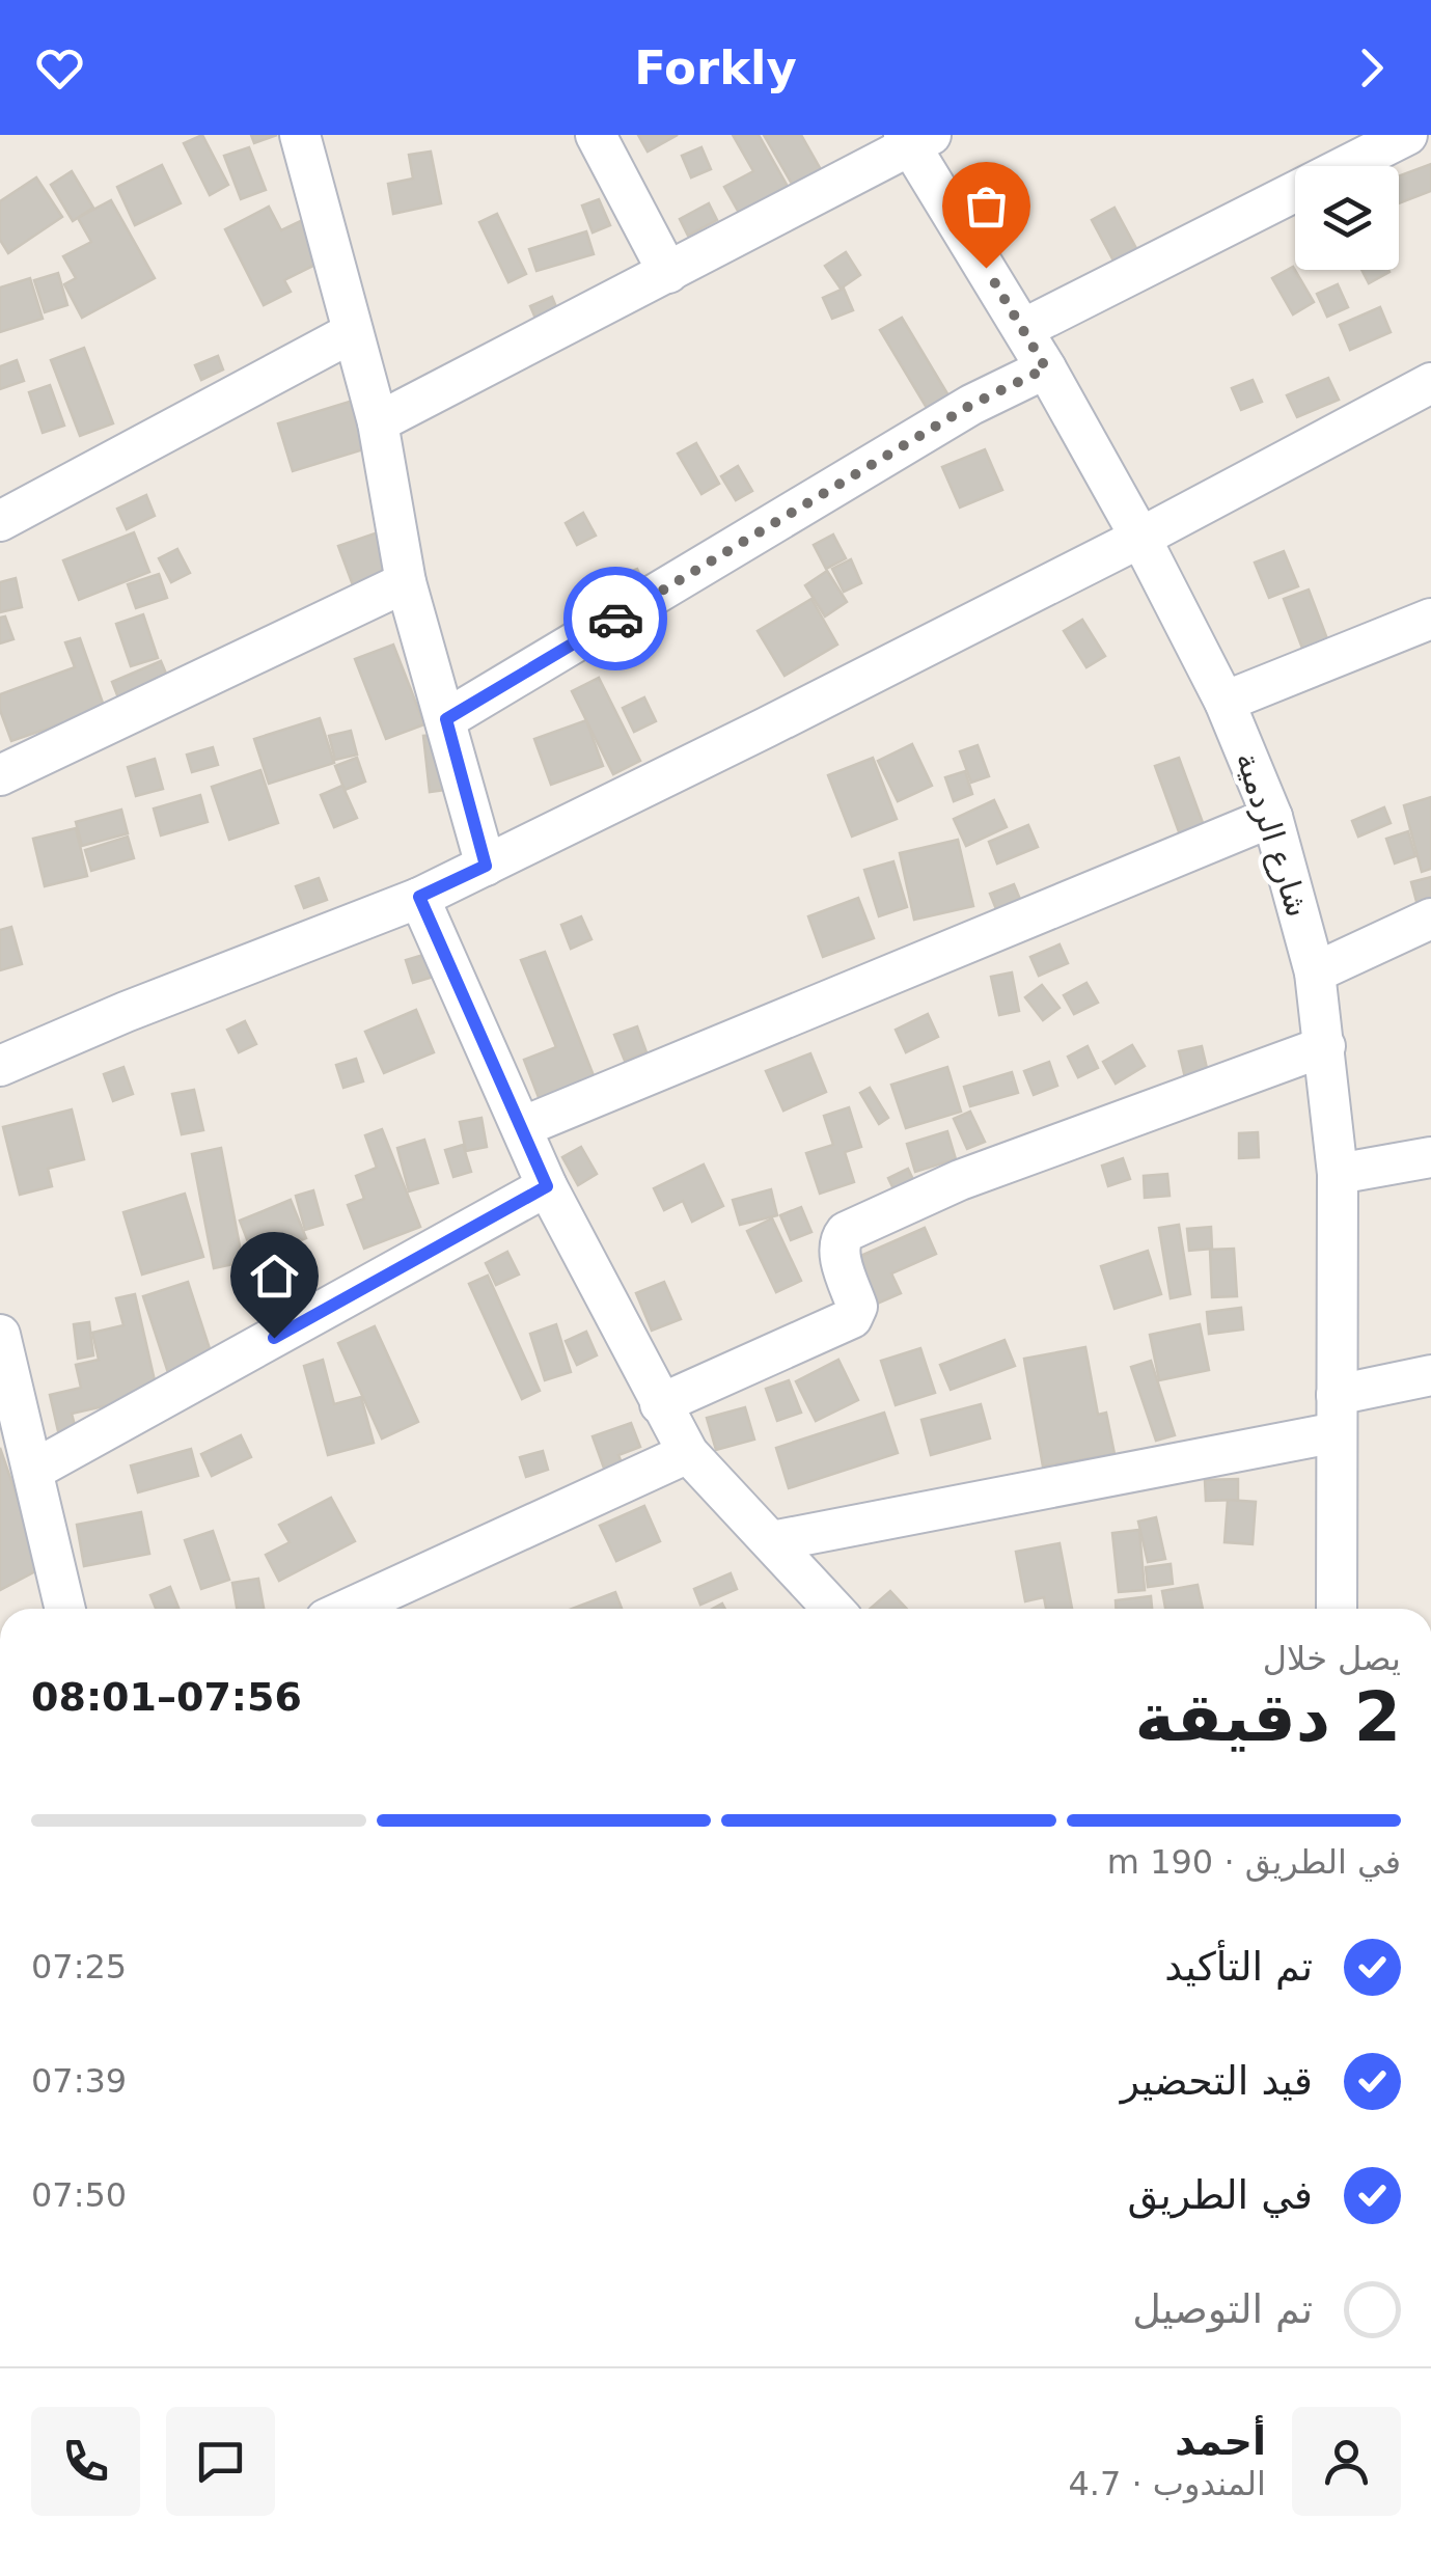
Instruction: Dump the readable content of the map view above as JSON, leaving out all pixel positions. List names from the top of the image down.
{
  "streets": {
    "street": ["شارع الردمية"]
  },
  "page": {
    "header": "Forkly",
    "heading": ["2 دقيقة", "يصل خلال", "07:56–08:01"],
    "panel": ["أحمد", "المندوب · 4.7"],
    "bar": "في الطريق · 190 m",
    "list": [
      ["تم التأكيد", "07:25"],
      ["قيد التحضير", "07:39"],
      ["في الطريق", "07:50"],
      "تم التوصيل"
    ]
  }
}
